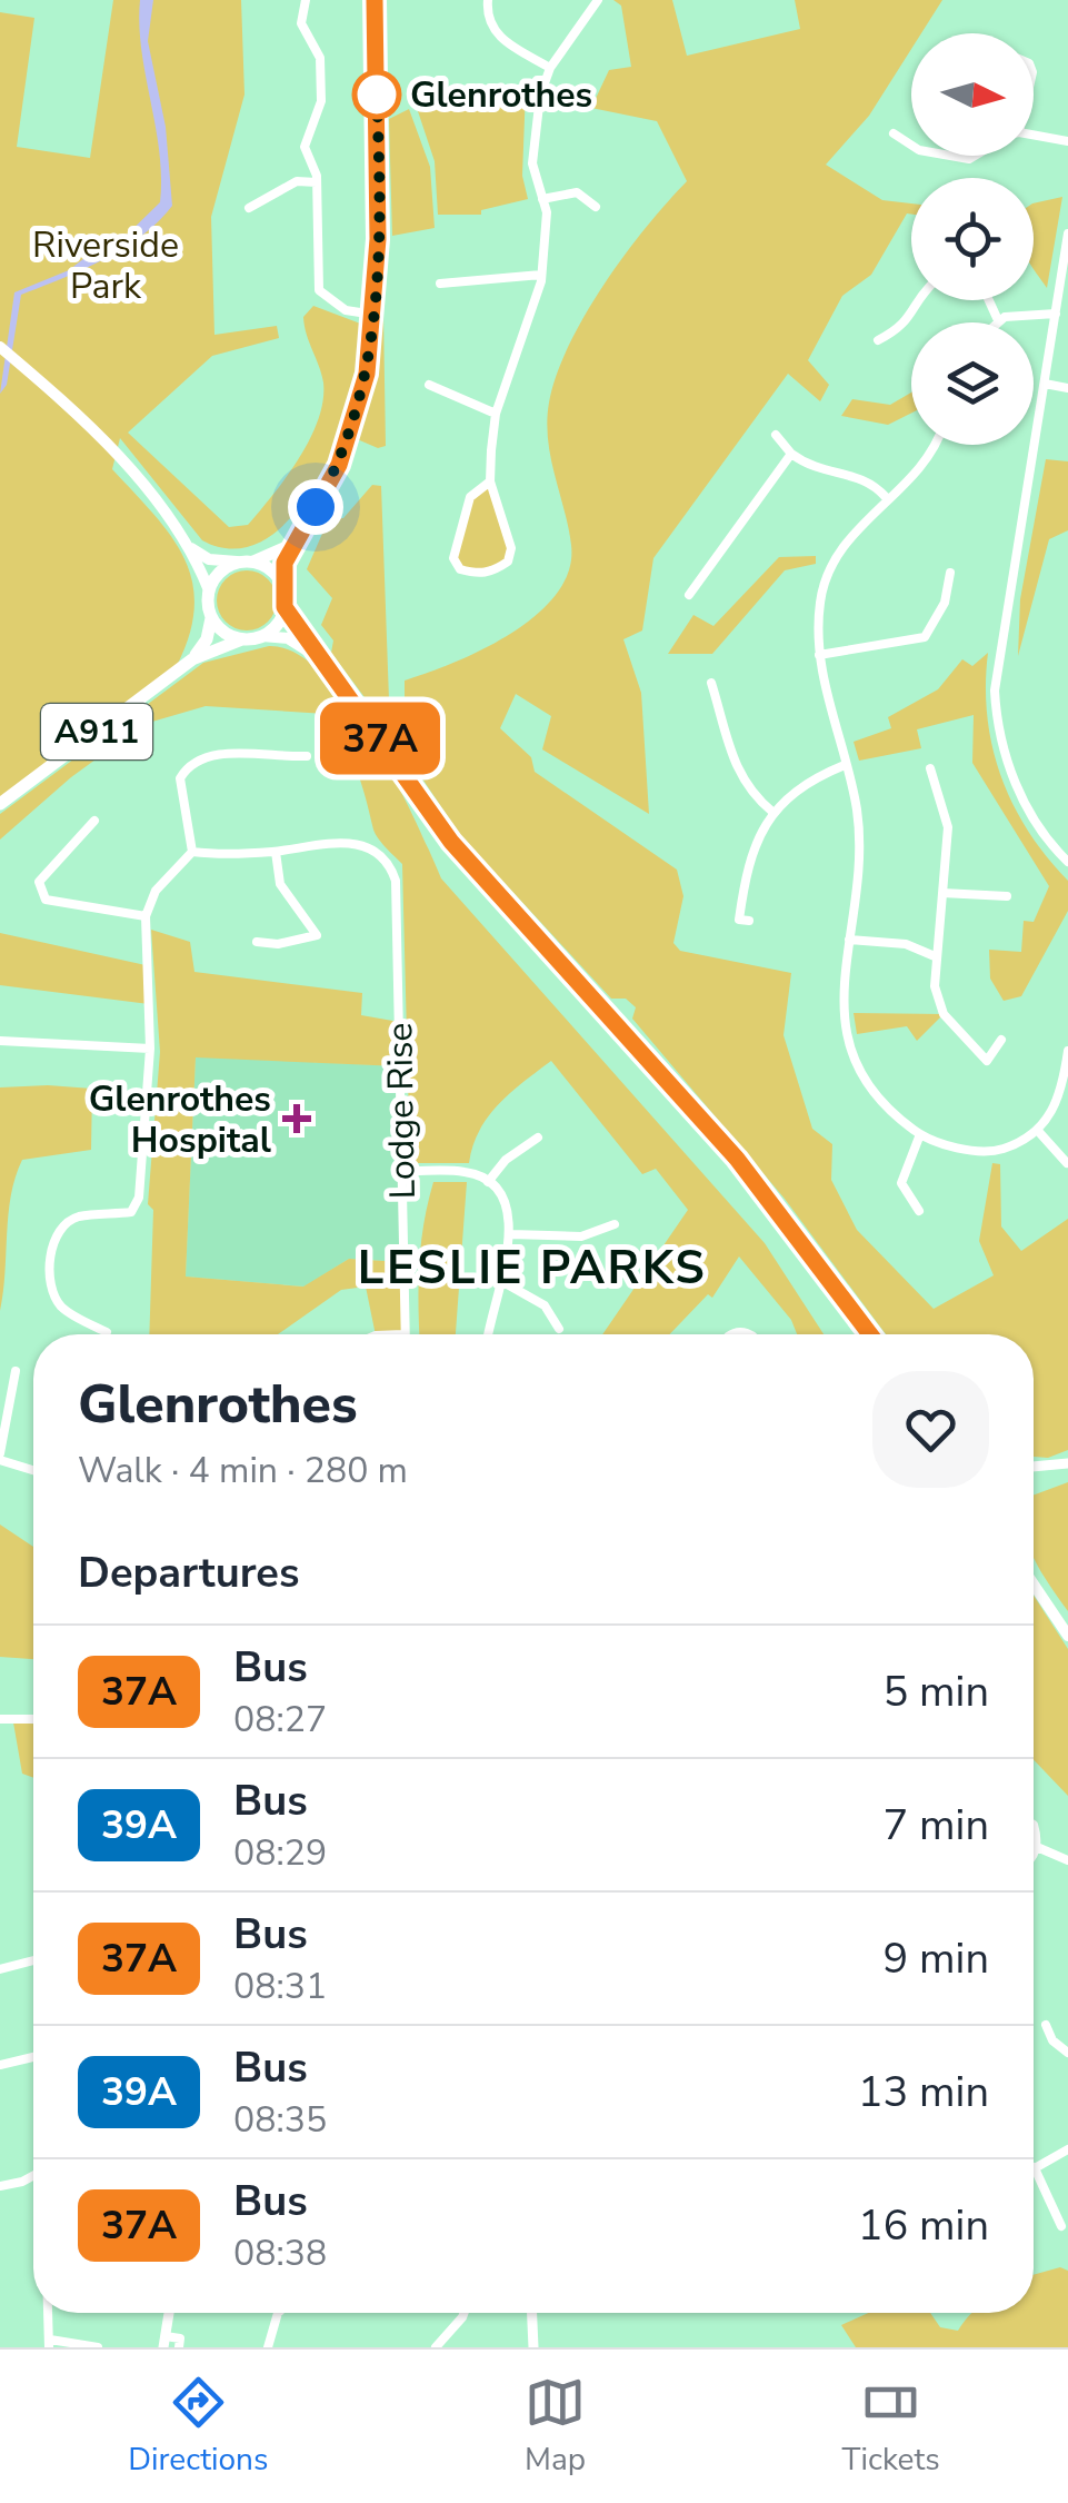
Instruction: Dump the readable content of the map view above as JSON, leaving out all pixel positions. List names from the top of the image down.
{
  "streets": {
    "main road": ["A911"],
    "street": ["Lodge Rise"]
  },
  "districts": ["LESLIE PARKS"],
  "parks": ["Riverside Park"],
  "places": {
    "other": ["Glenrothes"],
    "health": ["Glenrothes Hospital"]
  },
  "lines": ["bus line 37A"],
  "north": "right",
  "page": {
    "on_map": "37A",
    "heading": [
      ["Glenrothes", "Walk · 4 min · 280 m"],
      "Departures"
    ],
    "list": [
      {
        "mark": "37A",
        "name": "Bus",
        "note": "08:27",
        "value": "5 min"
      },
      {
        "mark": "39A",
        "name": "Bus",
        "note": "08:29",
        "value": "7 min"
      },
      {
        "mark": "37A",
        "name": "Bus",
        "note": "08:31",
        "value": "9 min"
      },
      {
        "mark": "39A",
        "name": "Bus",
        "note": "08:35",
        "value": "13 min"
      },
      {
        "mark": "37A",
        "name": "Bus",
        "note": "08:38",
        "value": "16 min"
      }
    ],
    "tabs": ["Directions", "Map", "Tickets"]
  }
}
